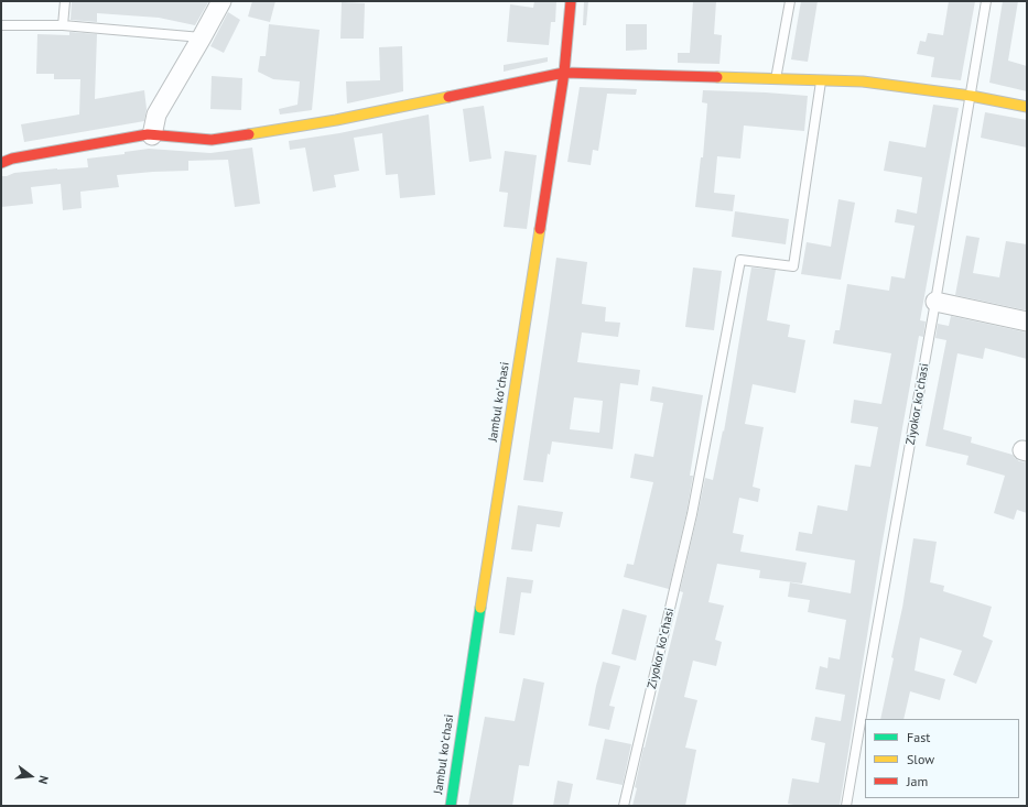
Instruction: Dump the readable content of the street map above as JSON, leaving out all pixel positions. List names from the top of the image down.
{
  "streets": {
    "street": ["Jambul koʻchasi"],
    "lane": ["Ziyokor koʻchasi"]
  },
  "legend": ["Fast", "Slow", "Jam"],
  "north": "right"
}
